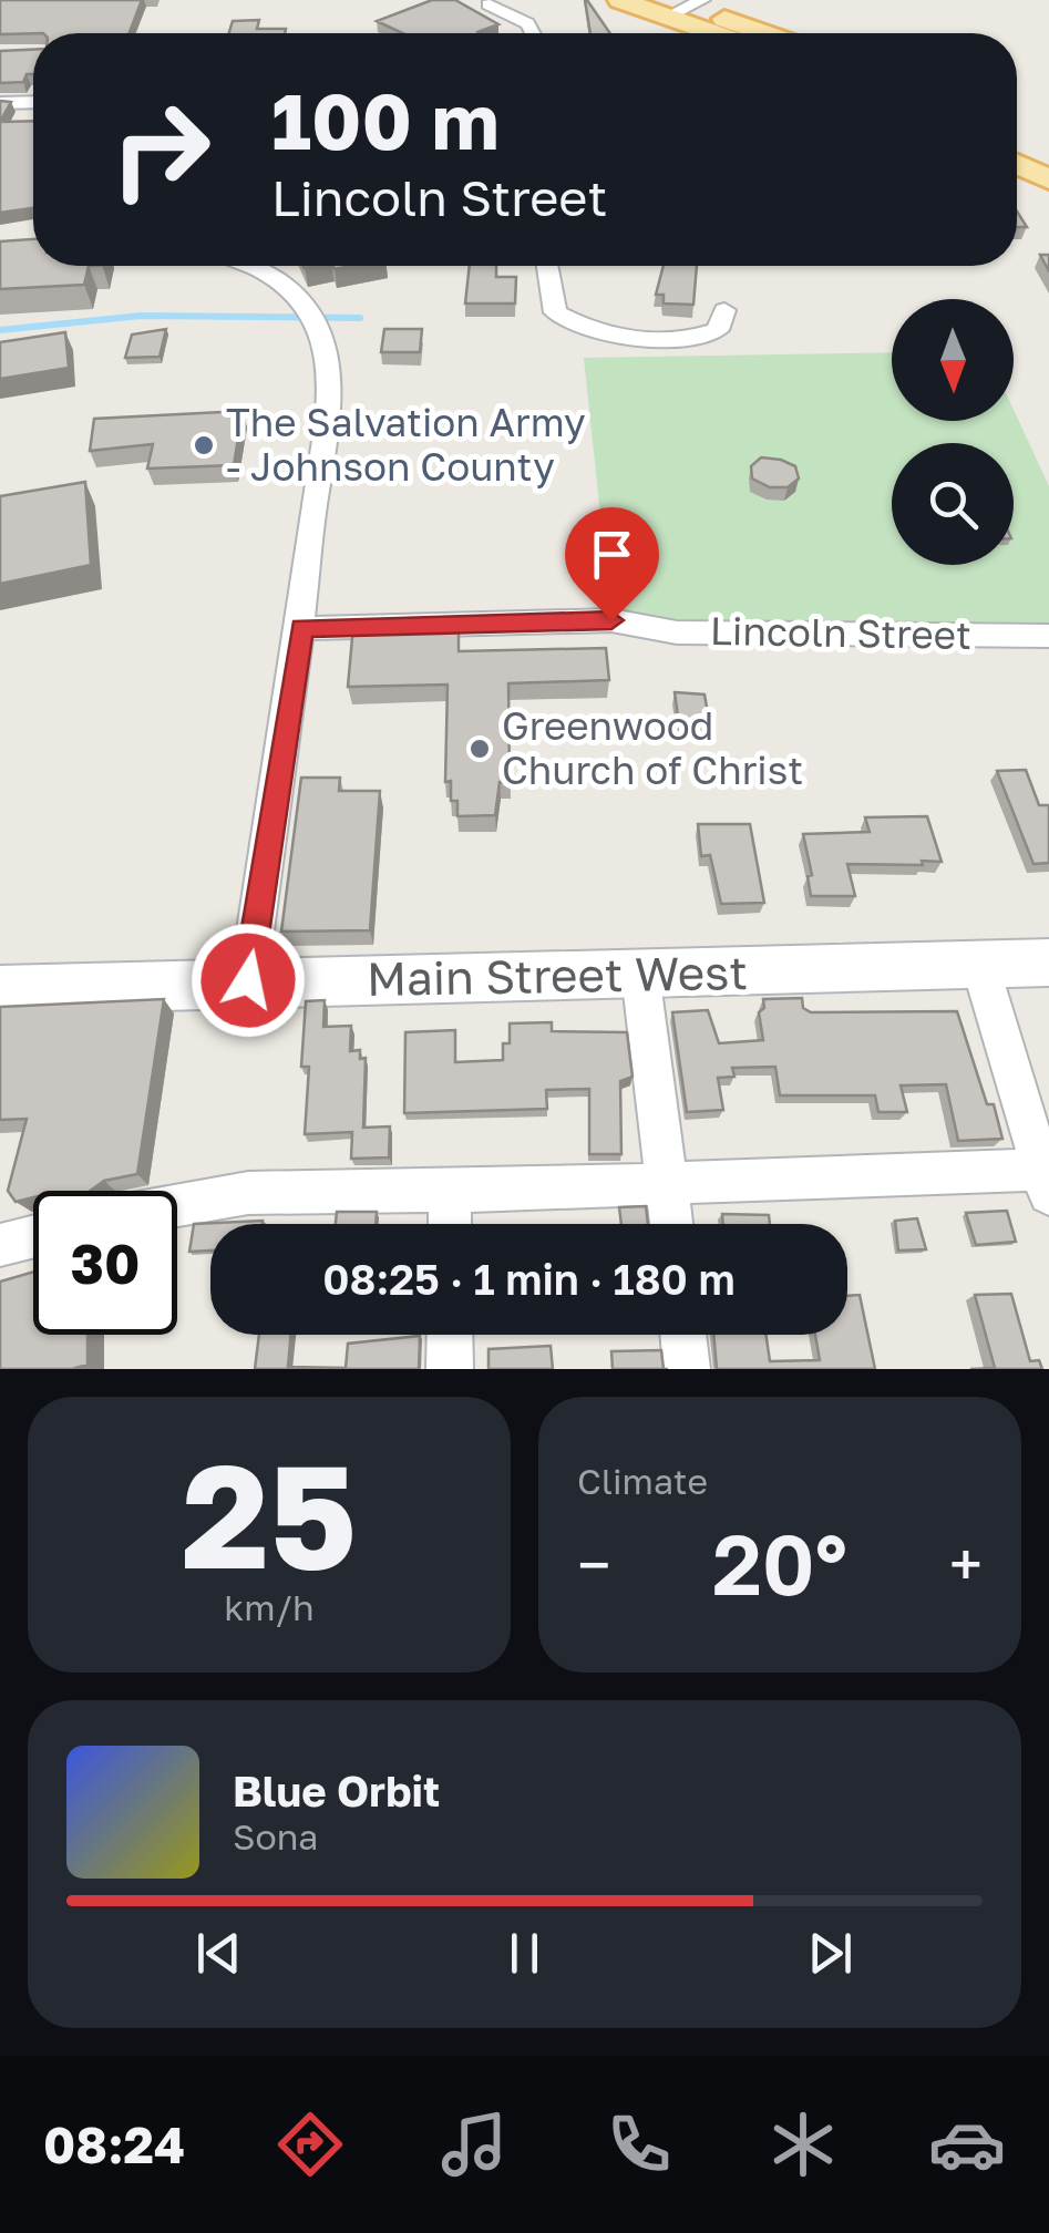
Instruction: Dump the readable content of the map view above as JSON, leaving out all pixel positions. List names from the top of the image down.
{
  "streets": {
    "main road": ["Main Street West"],
    "street": ["Lincoln Street"]
  },
  "places": ["The Salvation Army - Johnson County", "Greenwood Church of Christ"],
  "north": "bottom",
  "page": {
    "turn": ["100 m", "Lincoln Street"],
    "limit": "30",
    "trip": "08:25 · 1 min · 180 m",
    "tile": [
      ["25", "km/h"],
      "Climate"
    ],
    "heat": ["−", "20°", "+"],
    "song": ["Blue Orbit", "Sona"],
    "tabs": "08:24"
  }
}
